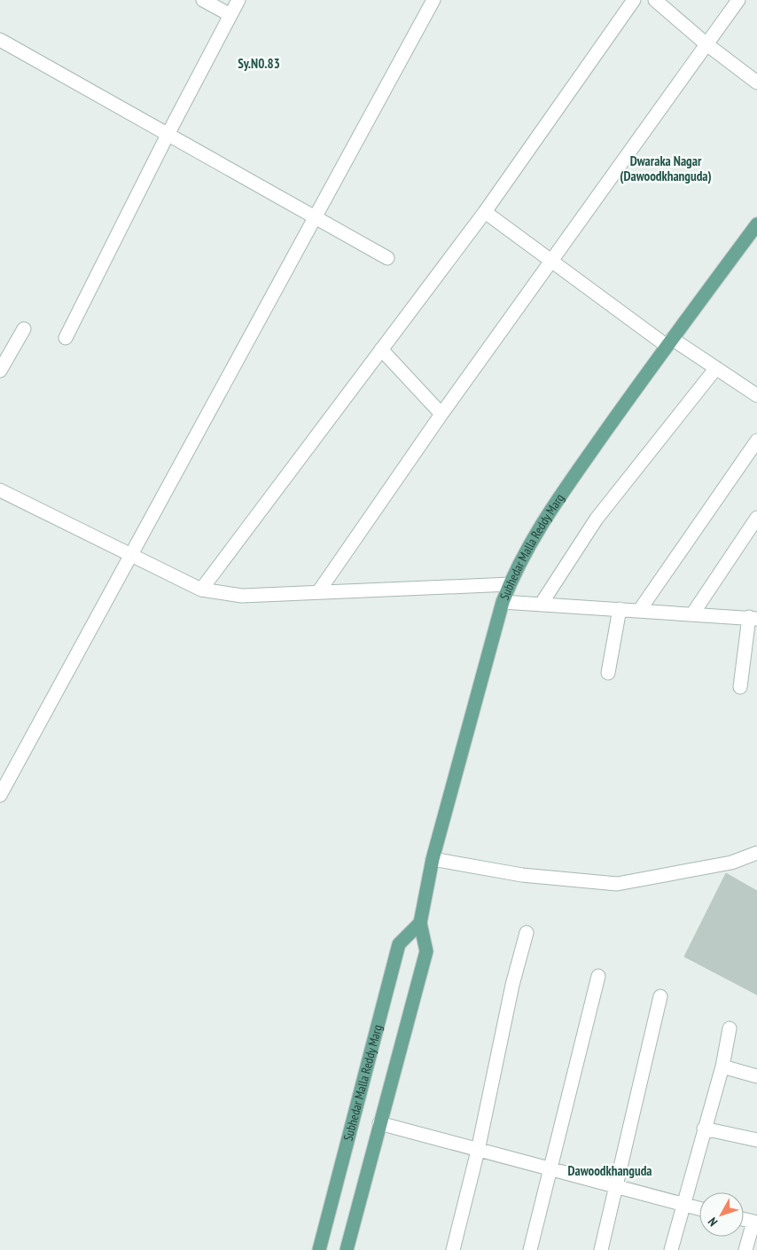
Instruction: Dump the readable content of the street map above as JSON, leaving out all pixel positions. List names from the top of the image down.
{
  "streets": {
    "main road": ["Subhedar Malla Reddy Marg"]
  },
  "districts": ["Sy.N0.83", "Dwaraka Nagar (Dawoodkhanguda)", "Dawoodkhanguda"],
  "north": "bottom left"
}
